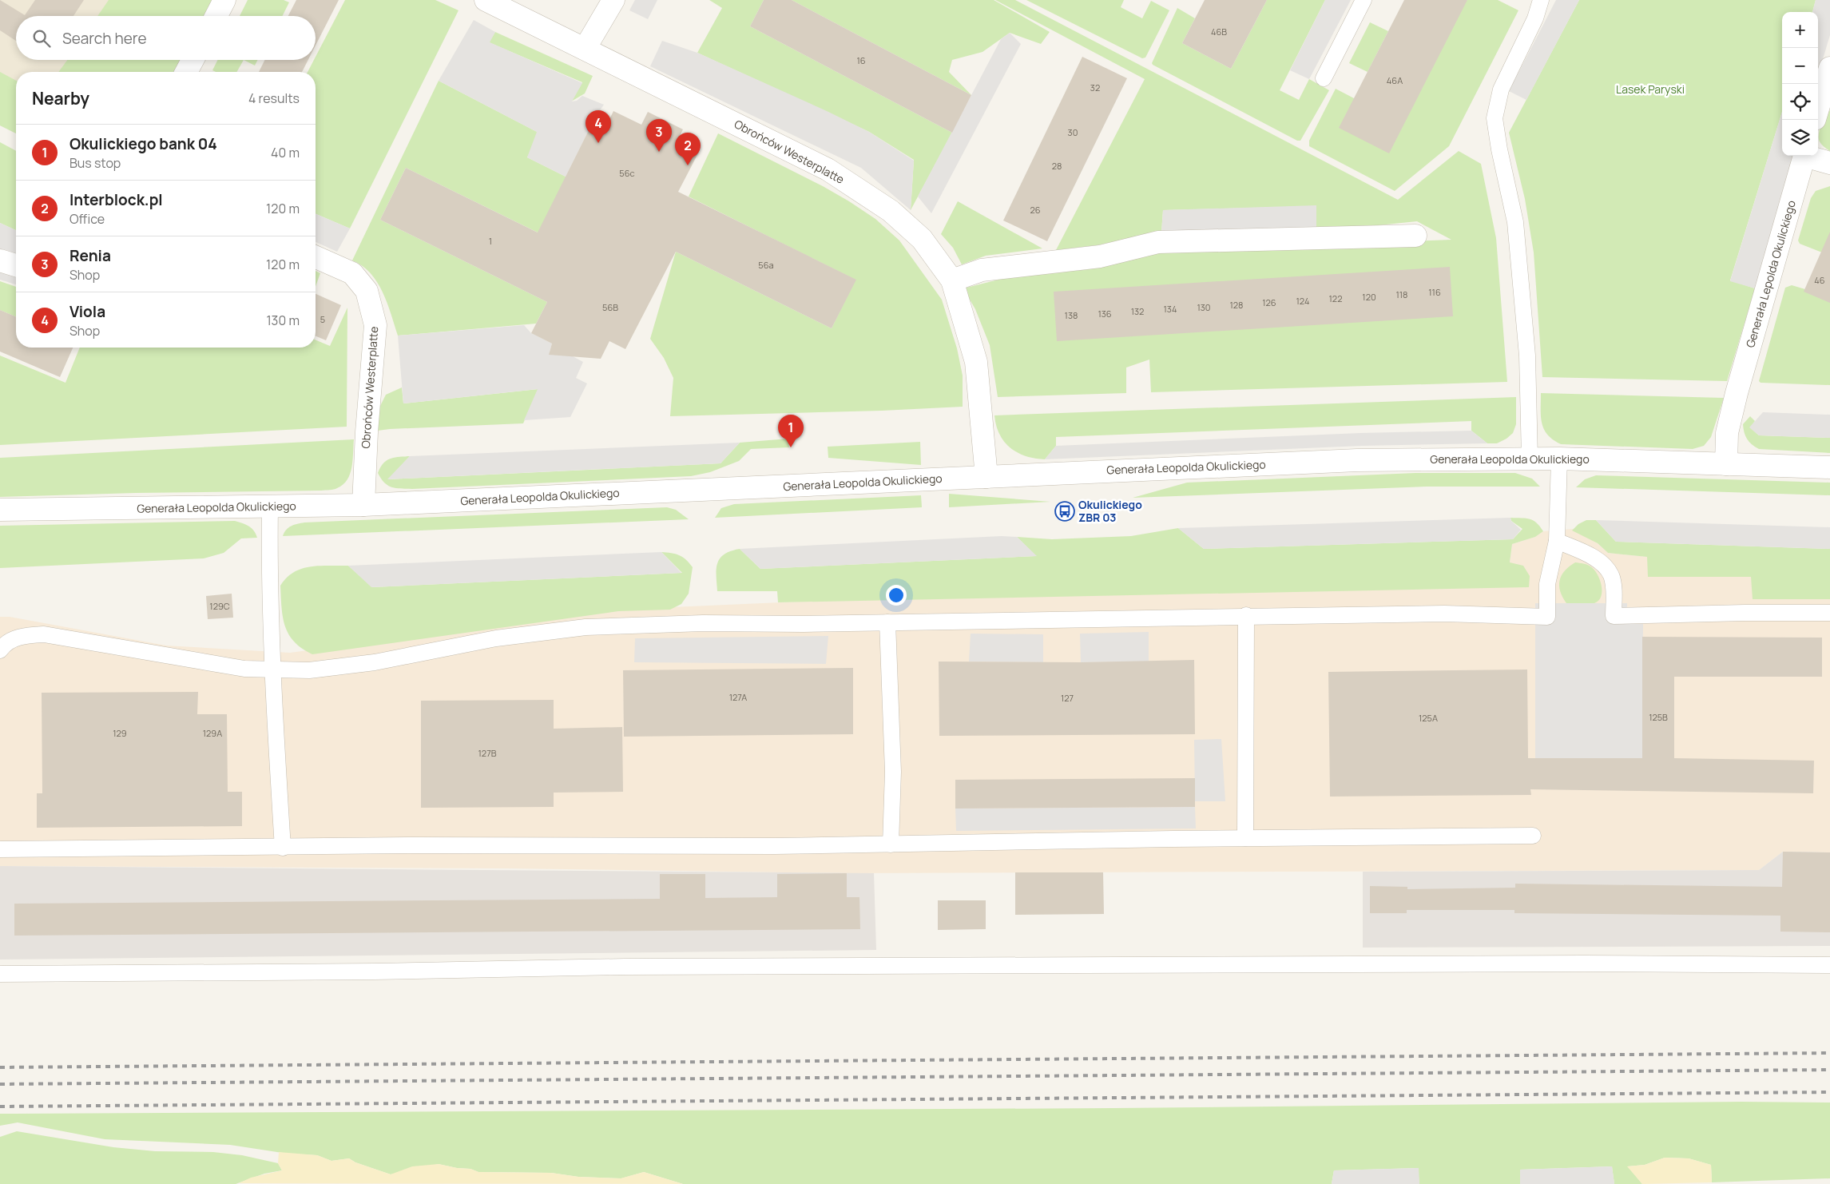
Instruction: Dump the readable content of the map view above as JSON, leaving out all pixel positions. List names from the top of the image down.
{
  "streets": {
    "street": ["Obrońców Westerplatte", "Generała Lepolda Okulickiego", "Generała Leopolda Okulickiego"]
  },
  "crossings": [
    ["Obrońców Westerplatte", "Generała Leopolda Okulickiego"],
    ["Generała Lepolda Okulickiego", "Generała Leopolda Okulickiego"]
  ],
  "parks": ["Lasek Paryski"],
  "places": {
    "bus stop": ["Okulickiego ZBR 03"]
  },
  "house_numbers": [
    "46B",
    "16",
    "46A",
    "32",
    "30",
    "28",
    "56c",
    "26",
    "1",
    "56a",
    "46",
    "116",
    "118",
    "120",
    "122",
    "124",
    "126",
    "128",
    "56B",
    "130",
    "134",
    "132",
    "136",
    "138",
    "5",
    "129C",
    "127A",
    "127",
    "125B",
    "125A",
    "129",
    "129A",
    "127B"
  ],
  "page": {
    "map_buttons": ["+", "−"],
    "search": "Search here",
    "heading": ["Nearby", "4 results"],
    "pins": [
      "4",
      "3",
      "2",
      "1"
    ],
    "list": [
      {
        "mark": "1",
        "name": "Okulickiego bank 04",
        "note": "Bus stop",
        "value": "40 m"
      },
      {
        "mark": "2",
        "name": "Interblock.pl",
        "note": "Office",
        "value": "120 m"
      },
      {
        "mark": "3",
        "name": "Renia",
        "note": "Shop",
        "value": "120 m"
      },
      {
        "mark": "4",
        "name": "Viola",
        "note": "Shop",
        "value": "130 m"
      }
    ]
  }
}
